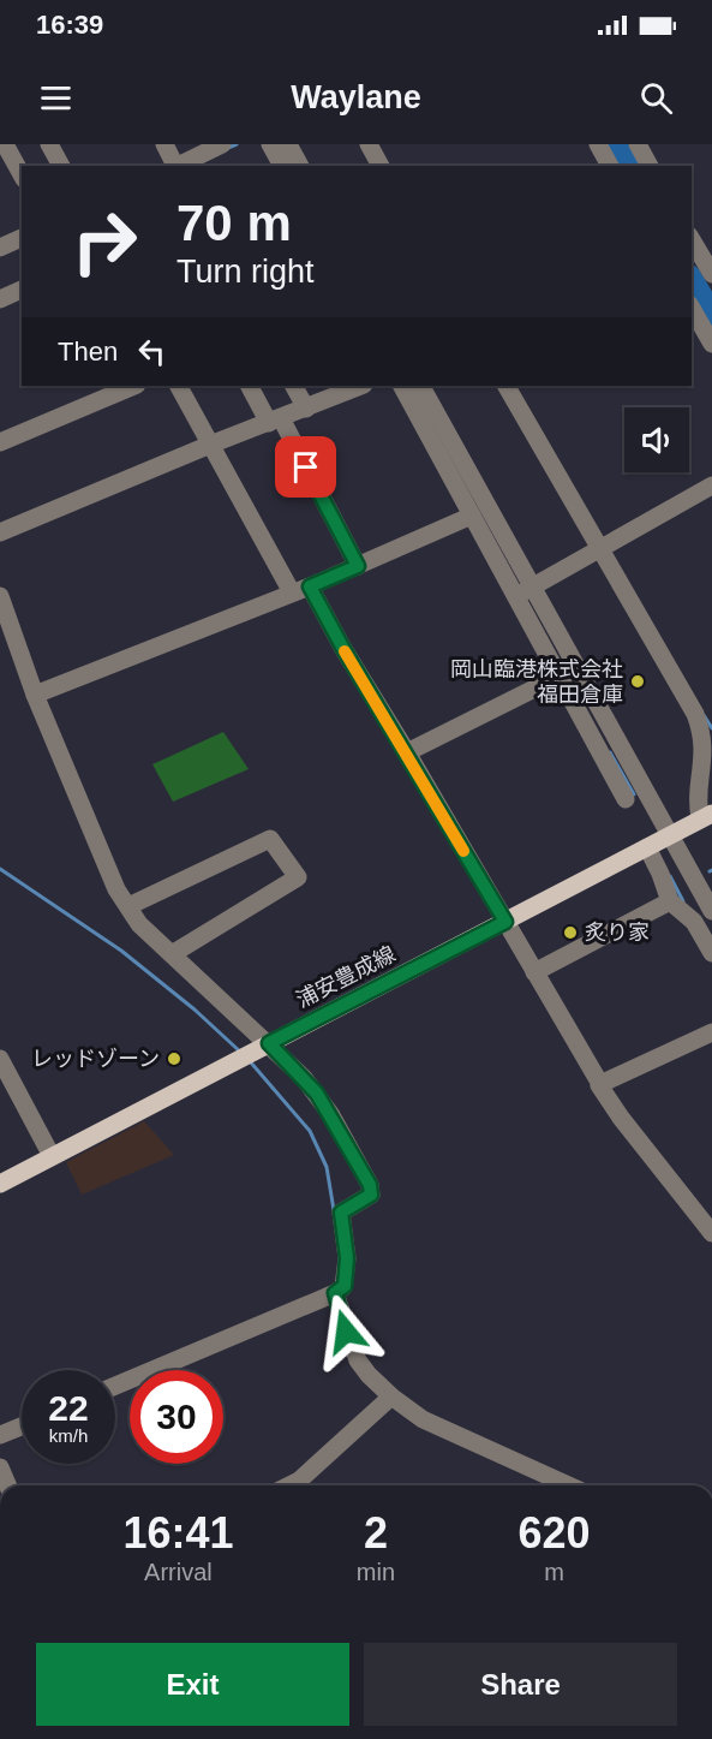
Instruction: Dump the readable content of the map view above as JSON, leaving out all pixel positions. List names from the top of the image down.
{
  "streets": {
    "main road": ["浦安豊成線"]
  },
  "places": ["岡山臨港株式会社 福田倉庫", "炙り家", "レッドゾーン"],
  "page": {
    "status": "16:39",
    "header": "Waylane",
    "turn": ["70 m", "Turn right"],
    "then": "Then",
    "speed": "22 km/h",
    "limit": "30",
    "eta": [
      "16:41",
      "Arrival",
      "2",
      "min",
      "620",
      "m"
    ],
    "buttons": ["Exit", "Share"]
  }
}
